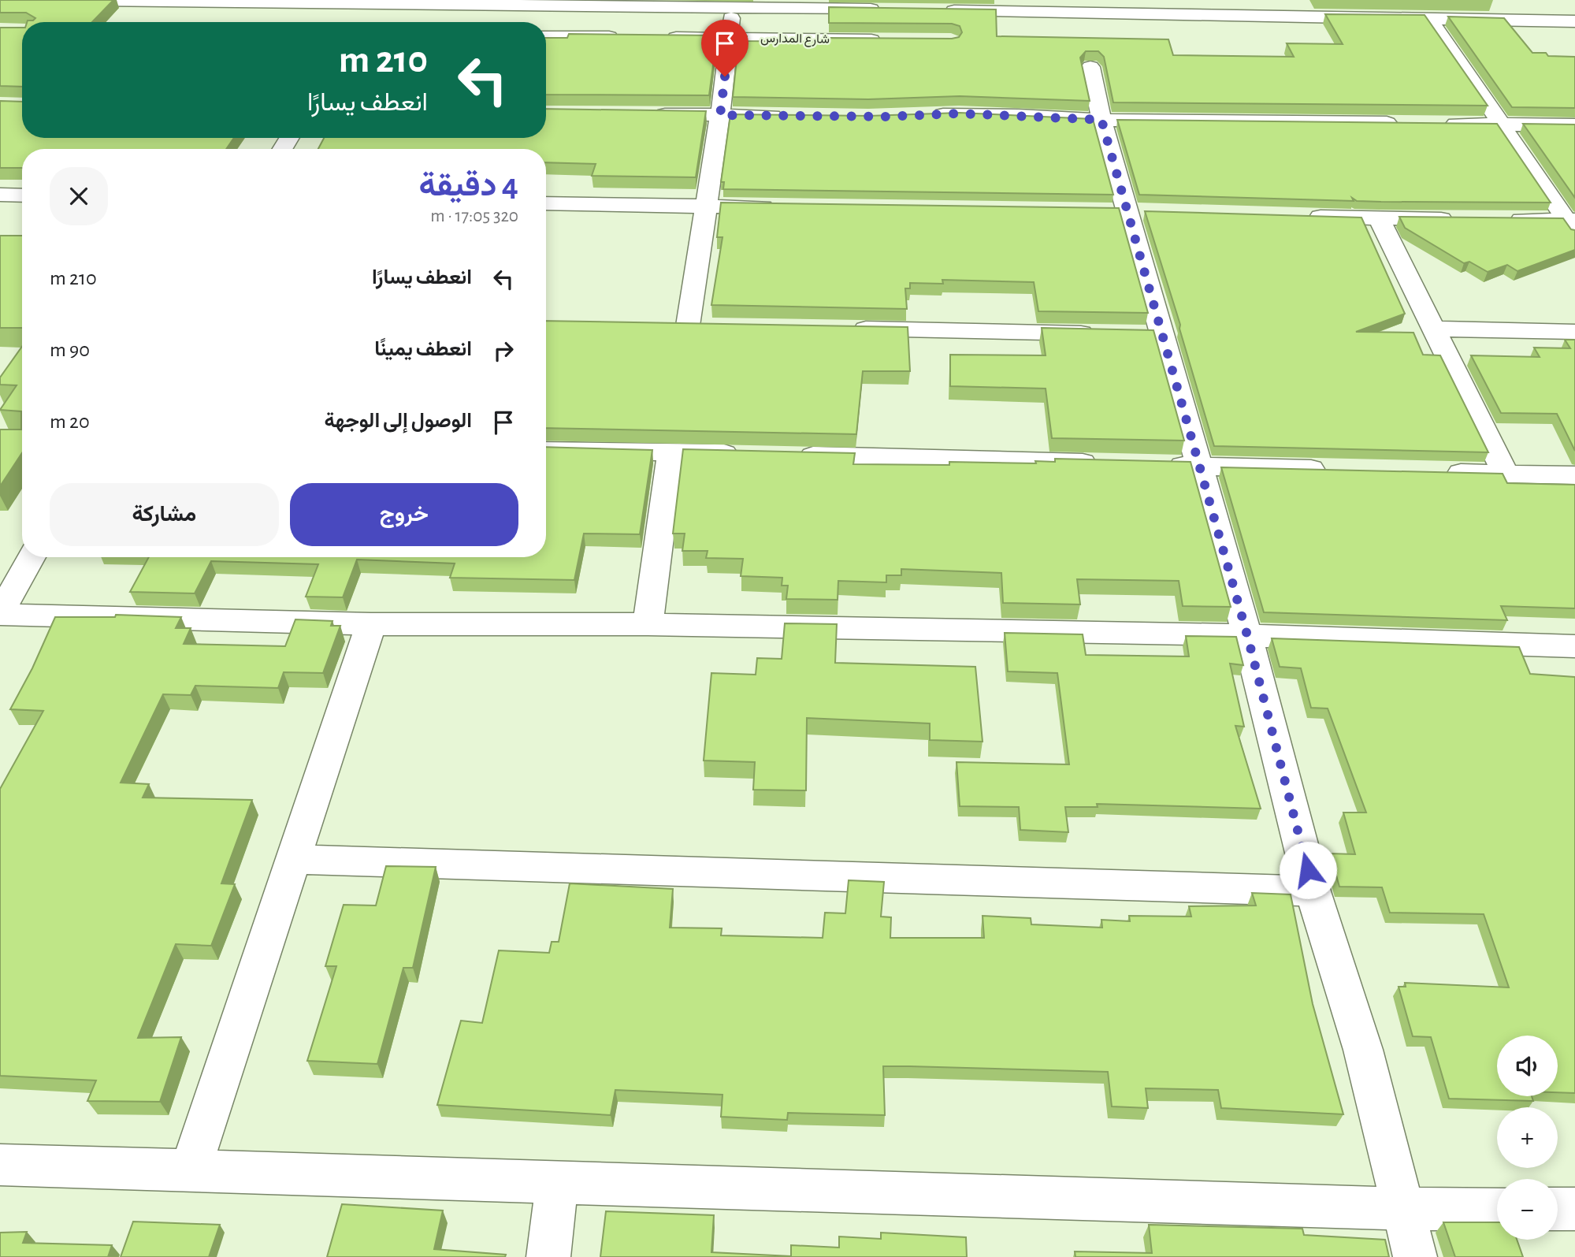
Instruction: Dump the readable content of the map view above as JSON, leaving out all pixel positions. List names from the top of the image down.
{
  "streets": {
    "street": ["شارع المدارس"]
  },
  "page": {
    "turn": ["210 m", "انعطف يسارًا"],
    "heading": ["4 دقيقة", "320 m · 17:05"],
    "list": [
      {
        "name": "انعطف يسارًا",
        "value": "210 m"
      },
      {
        "name": "انعطف يمينًا",
        "value": "90 m"
      },
      {
        "name": "الوصول إلى الوجهة",
        "value": "20 m"
      }
    ],
    "buttons": ["خروج", "مشاركة"],
    "map_buttons": ["+", "−"]
  }
}
